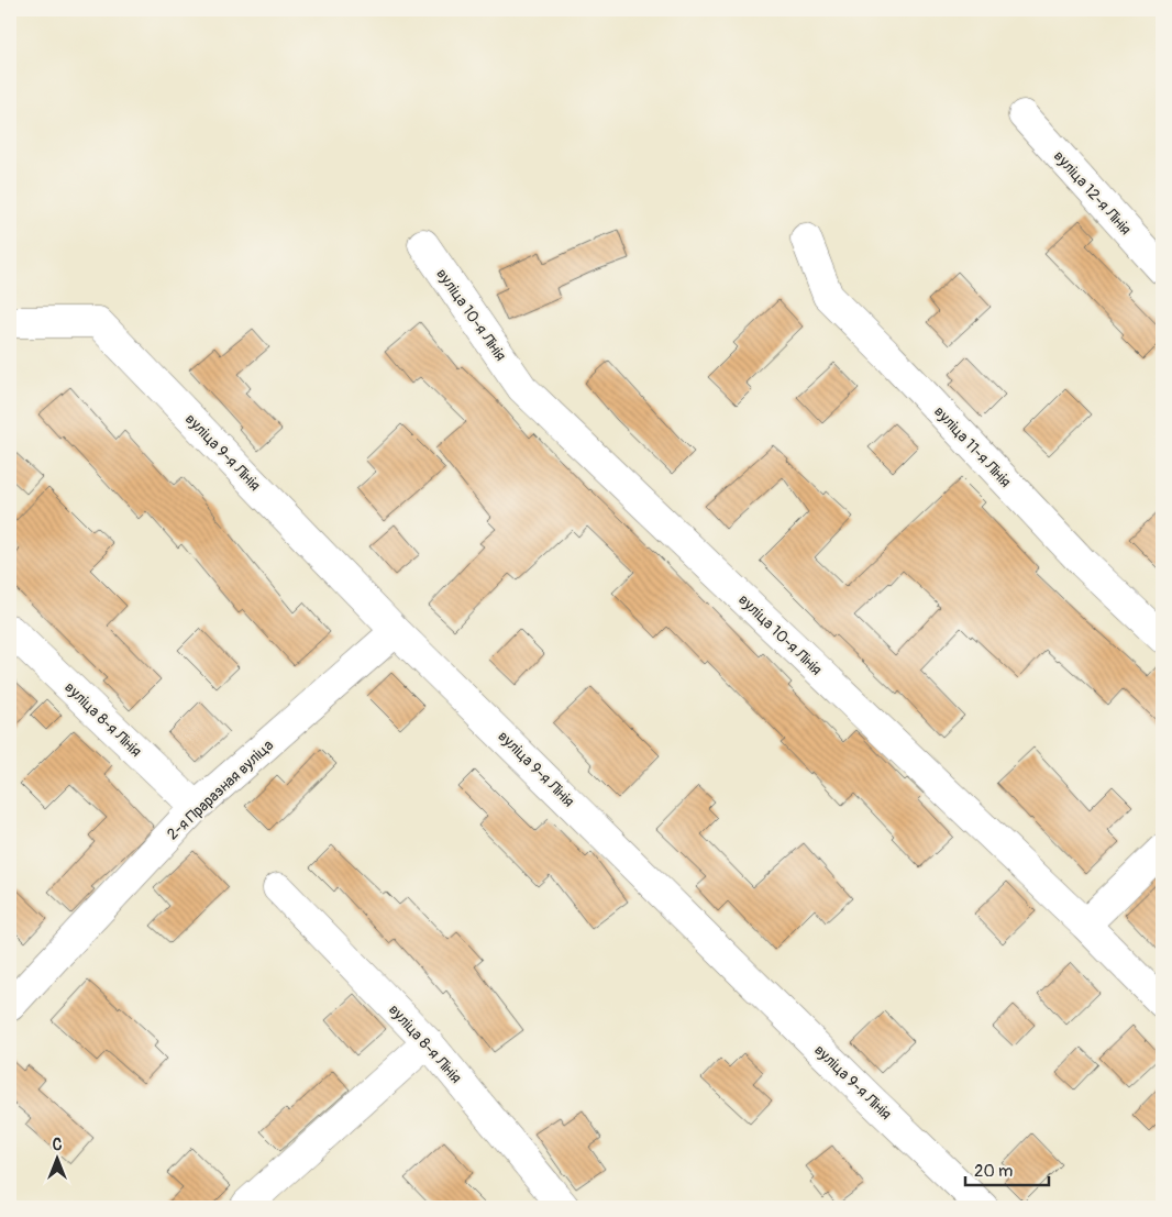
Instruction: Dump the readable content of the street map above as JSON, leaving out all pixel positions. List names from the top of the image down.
{
  "streets": {
    "street": [
      "вуліца 12-я Лінія",
      "вуліца 10-я Лінія",
      "вуліца 11-я Лінія",
      "вуліца 9-я Лінія",
      "вуліца 8-я Лінія",
      "2-я Праразная вуліца"
    ]
  },
  "crossings": [
    ["вуліца 9-я Лінія", "2-я Праразная вуліца"],
    ["вуліца 8-я Лінія", "2-я Праразная вуліца"]
  ],
  "scale_bar": "20 m",
  "north": "top"
}
